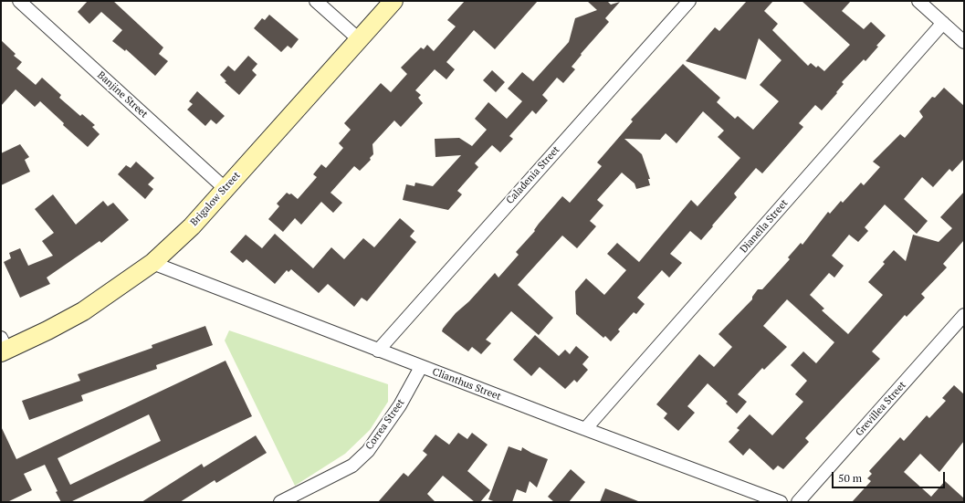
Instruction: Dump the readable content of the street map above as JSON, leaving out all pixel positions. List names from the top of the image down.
{
  "streets": {
    "street": [
      "Banjine Street",
      "Caladenia Street",
      "Brigalow Street",
      "Dianella Street",
      "Clianthus Street",
      "Grevillea Street",
      "Correa Street"
    ]
  },
  "crossings": [
    ["Banjine Street", "Brigalow Street"],
    ["Caladenia Street", "Clianthus Street"],
    ["Brigalow Street", "Clianthus Street"],
    ["Dianella Street", "Clianthus Street"],
    ["Clianthus Street", "Correa Street"]
  ],
  "scale_bar": "50 m"
}
